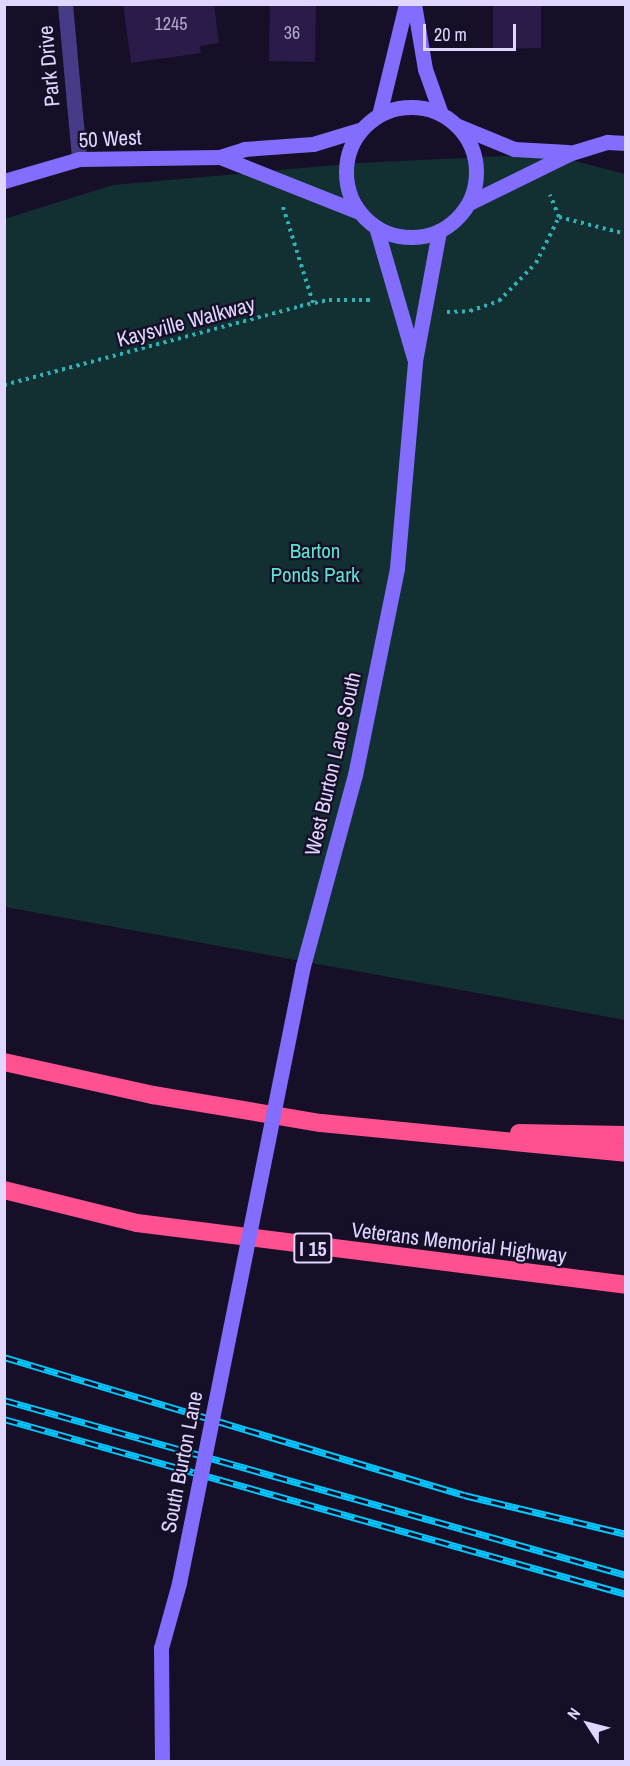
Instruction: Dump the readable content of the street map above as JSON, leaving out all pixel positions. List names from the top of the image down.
{
  "streets": {
    "highway": ["Veterans Memorial Highway", "I 15"],
    "street": [
      "Park Drive",
      "50 West",
      "West Burton Lane South",
      "South Burton Lane"
    ],
    "path": ["Kaysville Walkway"]
  },
  "crossings": [
    ["Park Drive", "50 West"],
    ["50 West", "West Burton Lane South"],
    ["West Burton Lane South", "South Burton Lane"]
  ],
  "parks": ["Barton Ponds Park"],
  "house_numbers": ["1245", "36"],
  "scale_bar": "20 m",
  "north": "top left"
}
